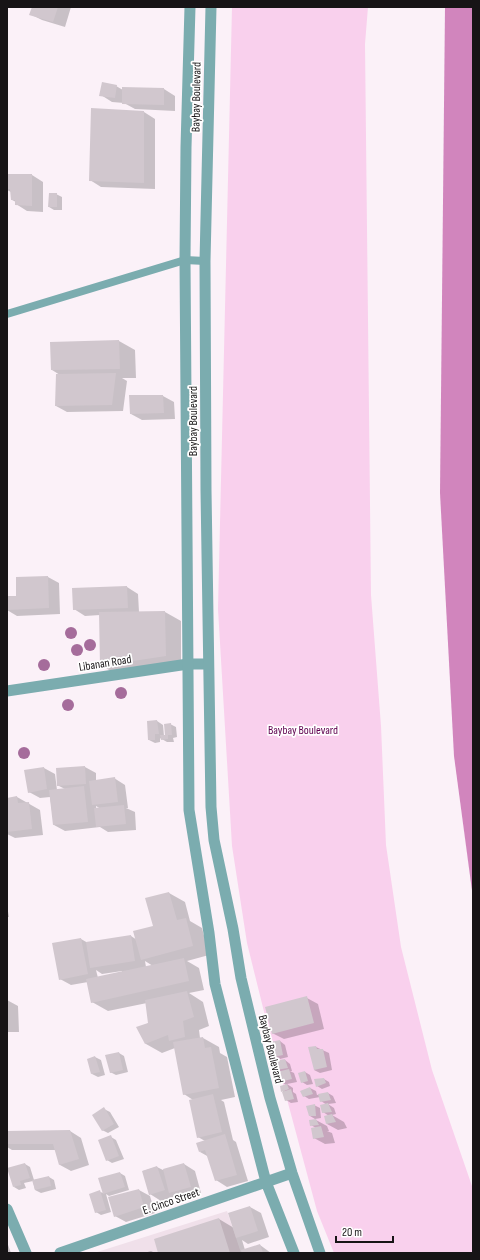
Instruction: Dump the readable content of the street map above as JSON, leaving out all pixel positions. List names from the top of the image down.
{
  "streets": {
    "street": ["Baybay Boulevard", "Libanan Road", "E. Cinco Street"]
  },
  "crossings": [
    ["Baybay Boulevard", "Libanan Road"],
    ["Baybay Boulevard", "E. Cinco Street"]
  ],
  "parks": ["Baybay Boulevard"],
  "scale_bar": "20 m"
}
